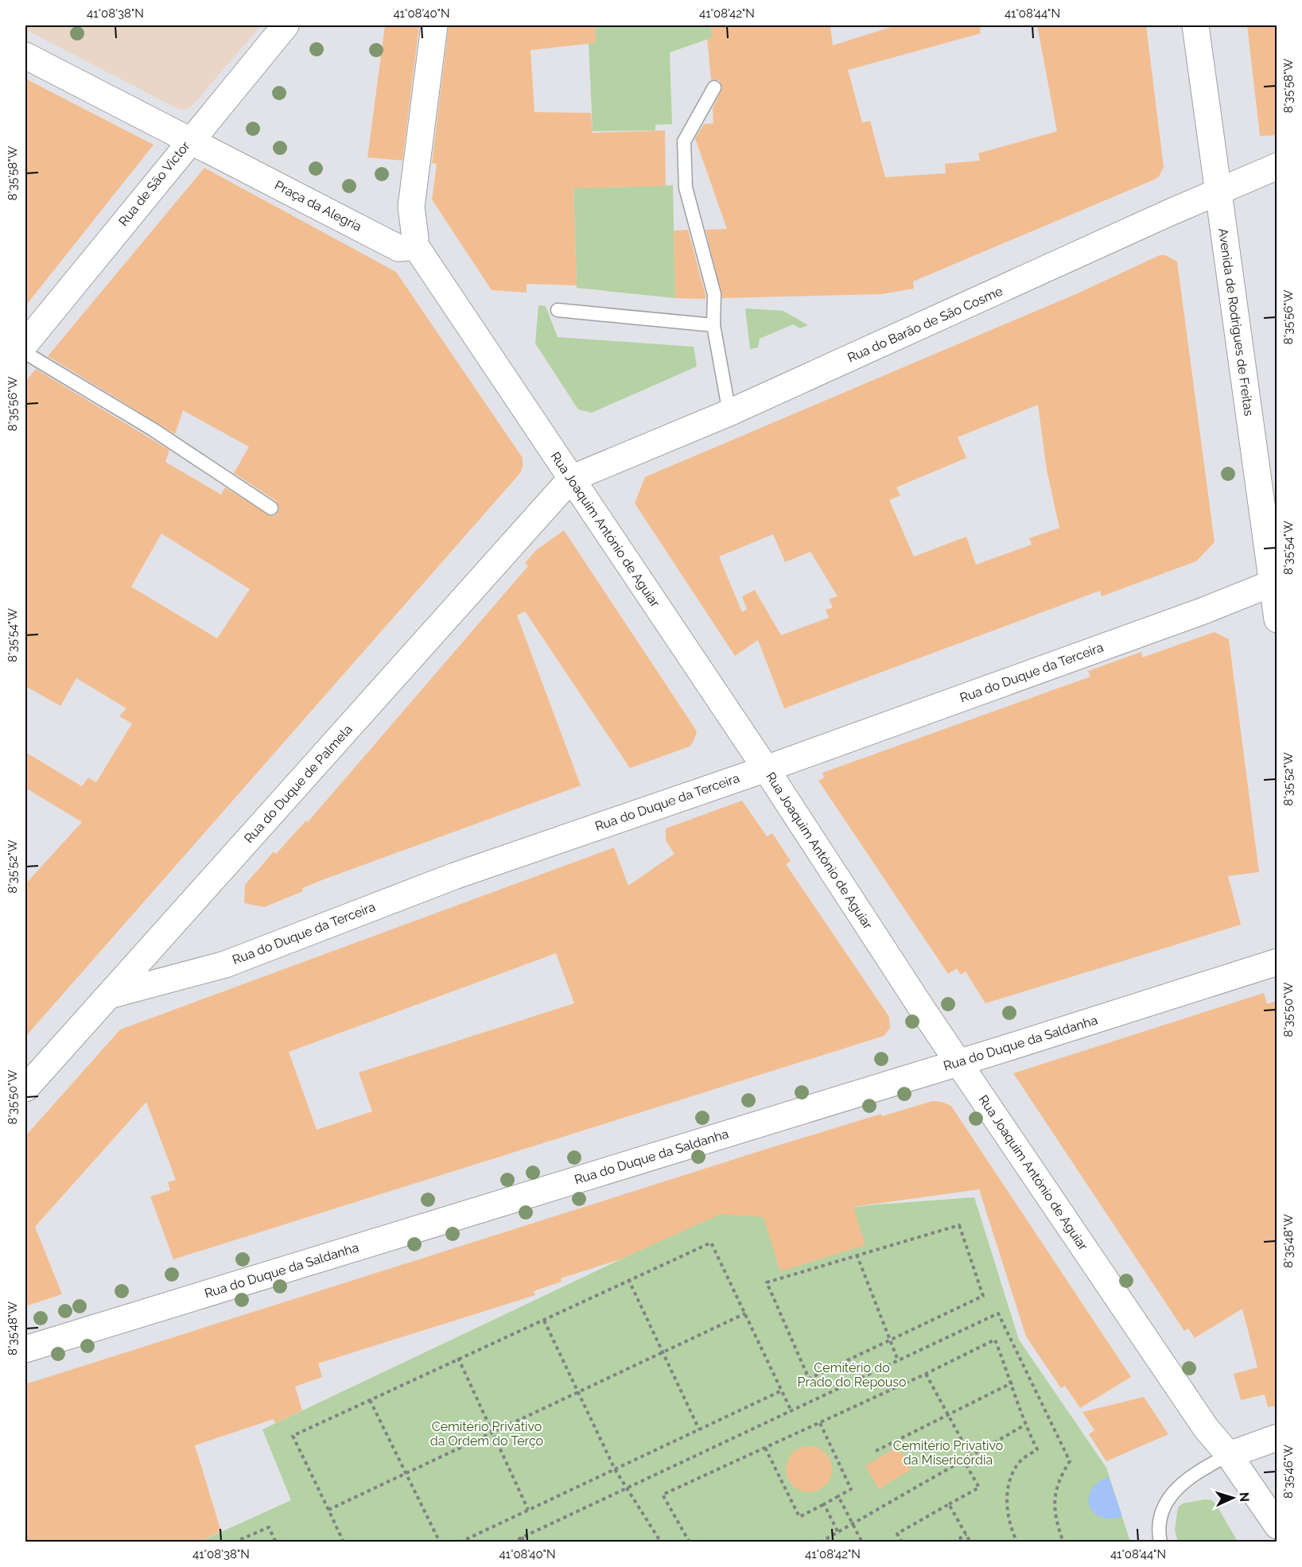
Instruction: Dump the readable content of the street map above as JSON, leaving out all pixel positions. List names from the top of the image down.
{
  "streets": {
    "street": [
      "Rua de São Victor",
      "Praça da Alegria",
      "Avenida de Rodrigues de Freitas",
      "Rua do Barão de São Cosme",
      "Rua Joaquim António de Aguiar",
      "Rua do Duque da Terceira",
      "Rua do Duque de Palmela",
      "Rua do Duque da Saldanha"
    ]
  },
  "crossings": [
    ["Rua de São Victor", "Praça da Alegria"],
    ["Praça da Alegria", "Rua Joaquim António de Aguiar"],
    ["Avenida de Rodrigues de Freitas", "Rua do Barão de São Cosme"],
    ["Avenida de Rodrigues de Freitas", "Rua do Duque da Terceira"],
    ["Rua do Barão de São Cosme", "Rua Joaquim António de Aguiar"],
    ["Rua do Barão de São Cosme", "Rua do Duque de Palmela"],
    ["Rua Joaquim António de Aguiar", "Rua do Duque da Terceira"],
    ["Rua Joaquim António de Aguiar", "Rua do Duque de Palmela"],
    ["Rua Joaquim António de Aguiar", "Rua do Duque da Saldanha"],
    ["Rua do Duque da Terceira", "Rua do Duque de Palmela"]
  ],
  "parks": ["Cemitério do Prado do Repouso", "Cemitério Privativo da Ordem do Terço", "Cemitério Privativo da Misericórdia"],
  "north": "right",
  "coordinates": [
    "41°08'38\"N",
    "41°08'40\"N",
    "41°08'42\"N",
    "41°08'44\"N",
    "8°35'58\"W",
    "8°35'56\"W",
    "8°35'54\"W",
    "8°35'52\"W",
    "8°35'50\"W",
    "8°35'48\"W",
    "8°35'46\"W"
  ]
}
